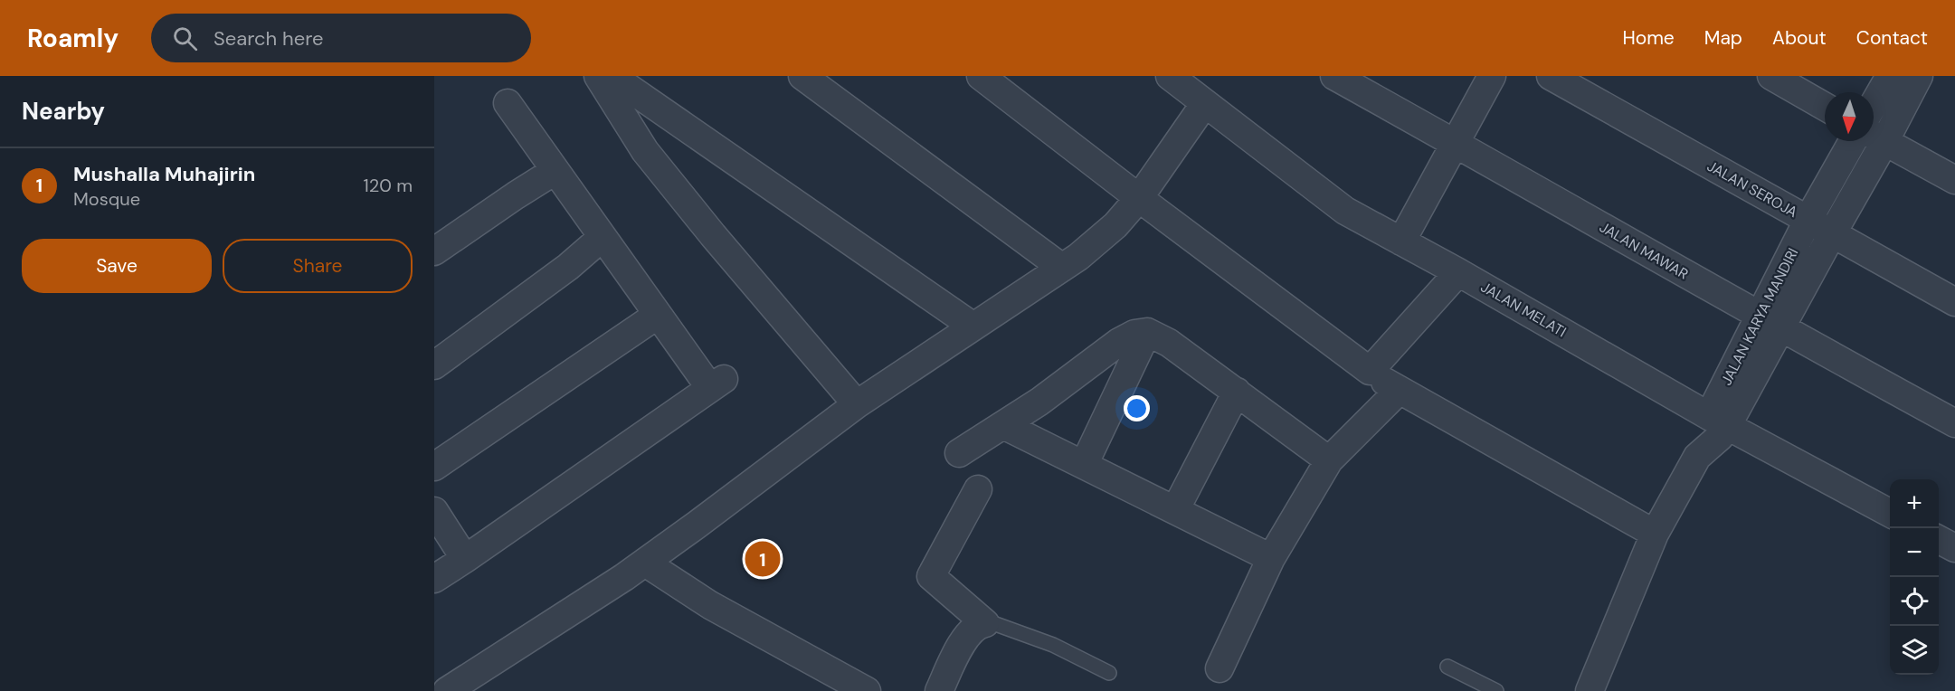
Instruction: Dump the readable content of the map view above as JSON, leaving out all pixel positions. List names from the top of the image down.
{
  "streets": {
    "street": [
      "JALAN SEROJA",
      "JALAN MAWAR",
      "JALAN MELATI",
      "JALAN KARYA MANDIRI"
    ]
  },
  "crossings": [
    ["JALAN SEROJA", "JALAN KARYA MANDIRI"],
    ["JALAN MAWAR", "JALAN KARYA MANDIRI"]
  ],
  "north": "bottom",
  "page": {
    "header": "Roamly",
    "search": "Search here",
    "nav": [
      "Home",
      "Map",
      "About",
      "Contact"
    ],
    "heading": "Nearby",
    "list": [
      {
        "mark": "1",
        "name": "Mushalla Muhajirin",
        "note": "Mosque",
        "value": "120 m"
      }
    ],
    "buttons": ["Save", "Share"],
    "map_buttons": ["+", "−"],
    "pins": "1"
  }
}
